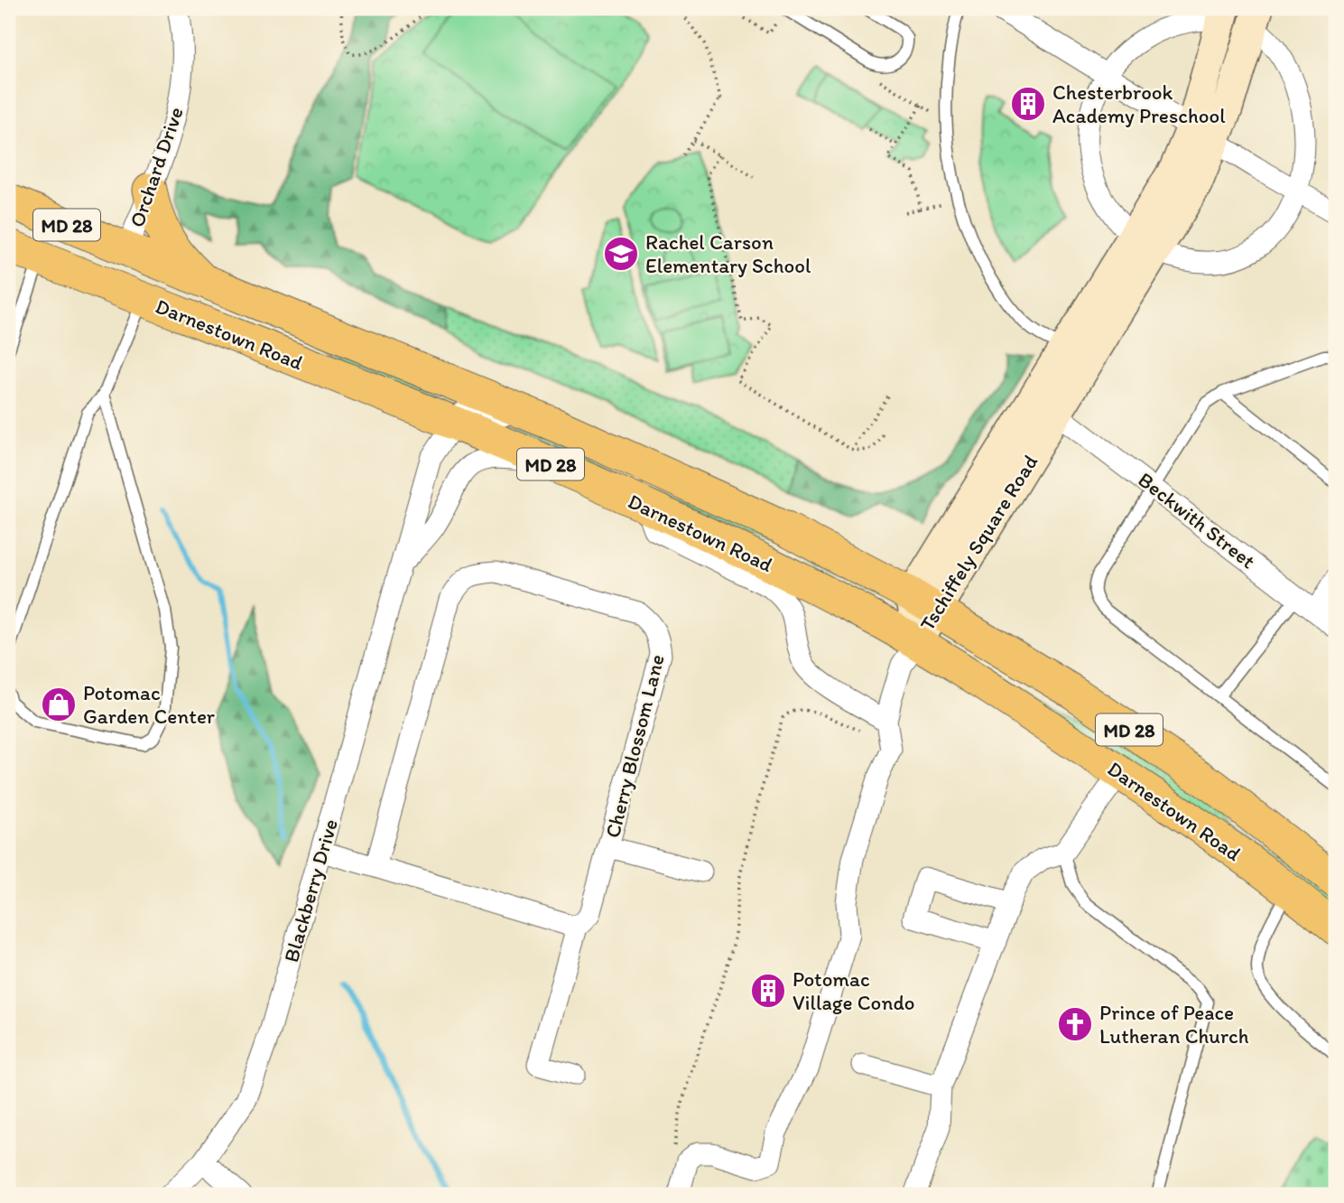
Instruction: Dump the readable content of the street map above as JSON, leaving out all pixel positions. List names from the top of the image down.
{
  "streets": {
    "main road": ["MD 28", "Darnestown Road"],
    "street": [
      "Orchard Drive",
      "Beckwith Street",
      "Tschiffely Square Road",
      "Cherry Blossom Lane",
      "Blackberry Drive"
    ]
  },
  "crossings": [
    ["Orchard Drive", "Darnestown Road"],
    ["Darnestown Road", "Tschiffely Square Road"],
    ["Darnestown Road", "Blackberry Drive"],
    ["Beckwith Street", "Tschiffely Square Road"]
  ],
  "places": {
    "building": ["Chesterbrook Academy Preschool", "Potomac Village Condo"],
    "school or university": ["Rachel Carson Elementary School"],
    "shop": ["Potomac Garden Center"],
    "church": ["Prince of Peace Lutheran Church"]
  }
}
